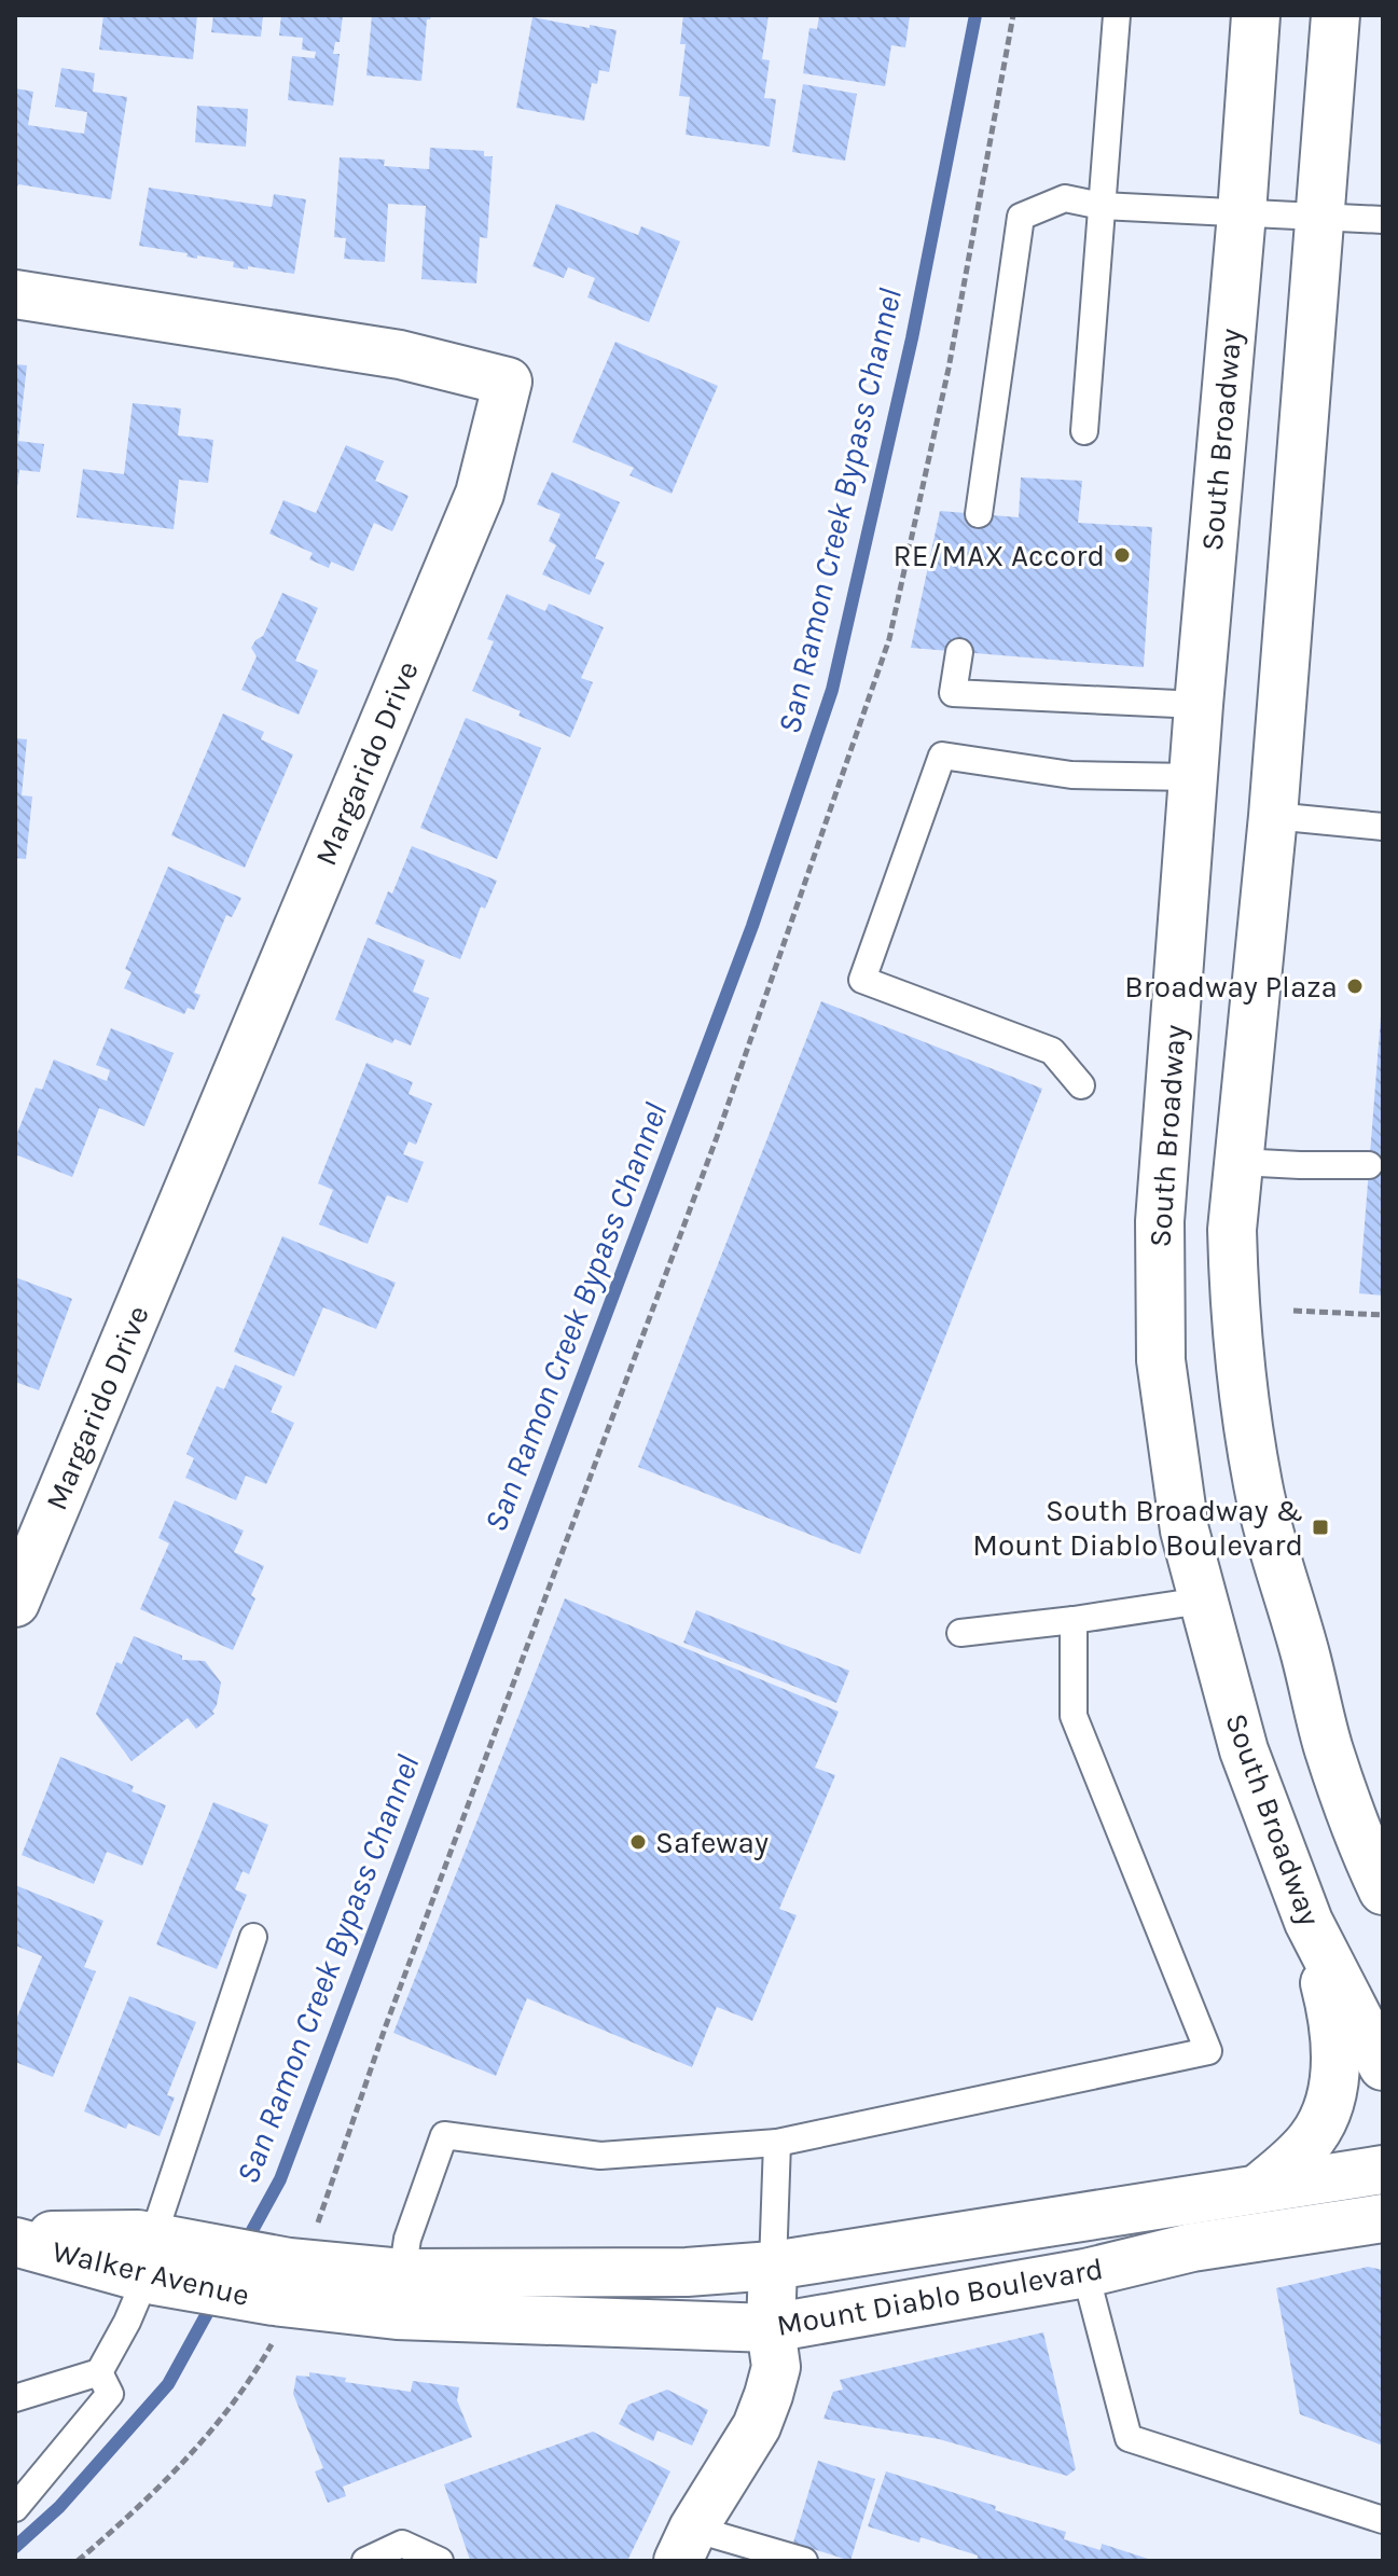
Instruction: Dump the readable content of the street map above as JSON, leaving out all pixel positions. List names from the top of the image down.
{
  "streets": {
    "street": [
      "South Broadway",
      "Margarido Drive",
      "Walker Avenue",
      "Mount Diablo Boulevard"
    ]
  },
  "crossings": [
    ["Walker Avenue", "Mount Diablo Boulevard"]
  ],
  "water": ["San Ramon Creek Bypass Channel"],
  "places": {
    "other": ["RE/MAX Accord", "Broadway Plaza", "Safeway"],
    "transit": ["South Broadway & Mount Diablo Boulevard"]
  }
}
